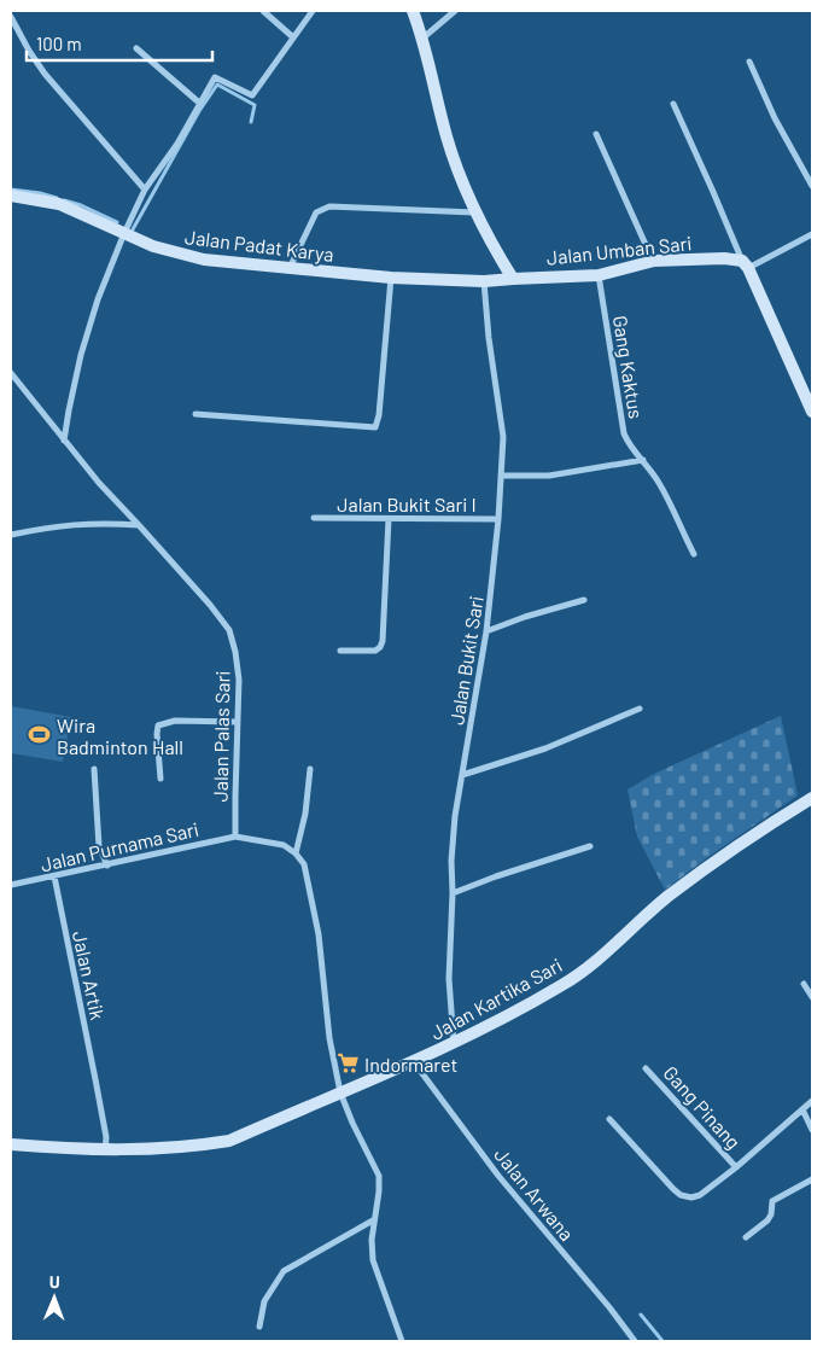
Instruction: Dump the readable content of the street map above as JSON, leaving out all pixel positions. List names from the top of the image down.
{
  "streets": {
    "street": [
      "Jalan Padat Karya",
      "Jalan Umban Sari",
      "Gang Kaktus",
      "Jalan Bukit Sari I",
      "Jalan Bukit Sari",
      "Jalan Palas Sari",
      "Jalan Purnama Sari",
      "Jalan Artik",
      "Jalan Kartika Sari",
      "Gang Pinang",
      "Jalan Arwana"
    ]
  },
  "crossings": [
    ["Jalan Padat Karya", "Jalan Umban Sari"],
    ["Jalan Padat Karya", "Jalan Bukit Sari"],
    ["Jalan Umban Sari", "Gang Kaktus"],
    ["Jalan Bukit Sari I", "Jalan Bukit Sari"],
    ["Jalan Bukit Sari", "Jalan Kartika Sari"],
    ["Jalan Palas Sari", "Jalan Purnama Sari"],
    ["Jalan Purnama Sari", "Jalan Artik"],
    ["Jalan Artik", "Jalan Kartika Sari"],
    ["Jalan Kartika Sari", "Jalan Arwana"]
  ],
  "places": {
    "sports": ["Wira Badminton Hall"],
    "supermarket": ["Indormaret"]
  },
  "scale_bar": "100 m",
  "north": "top"
}
